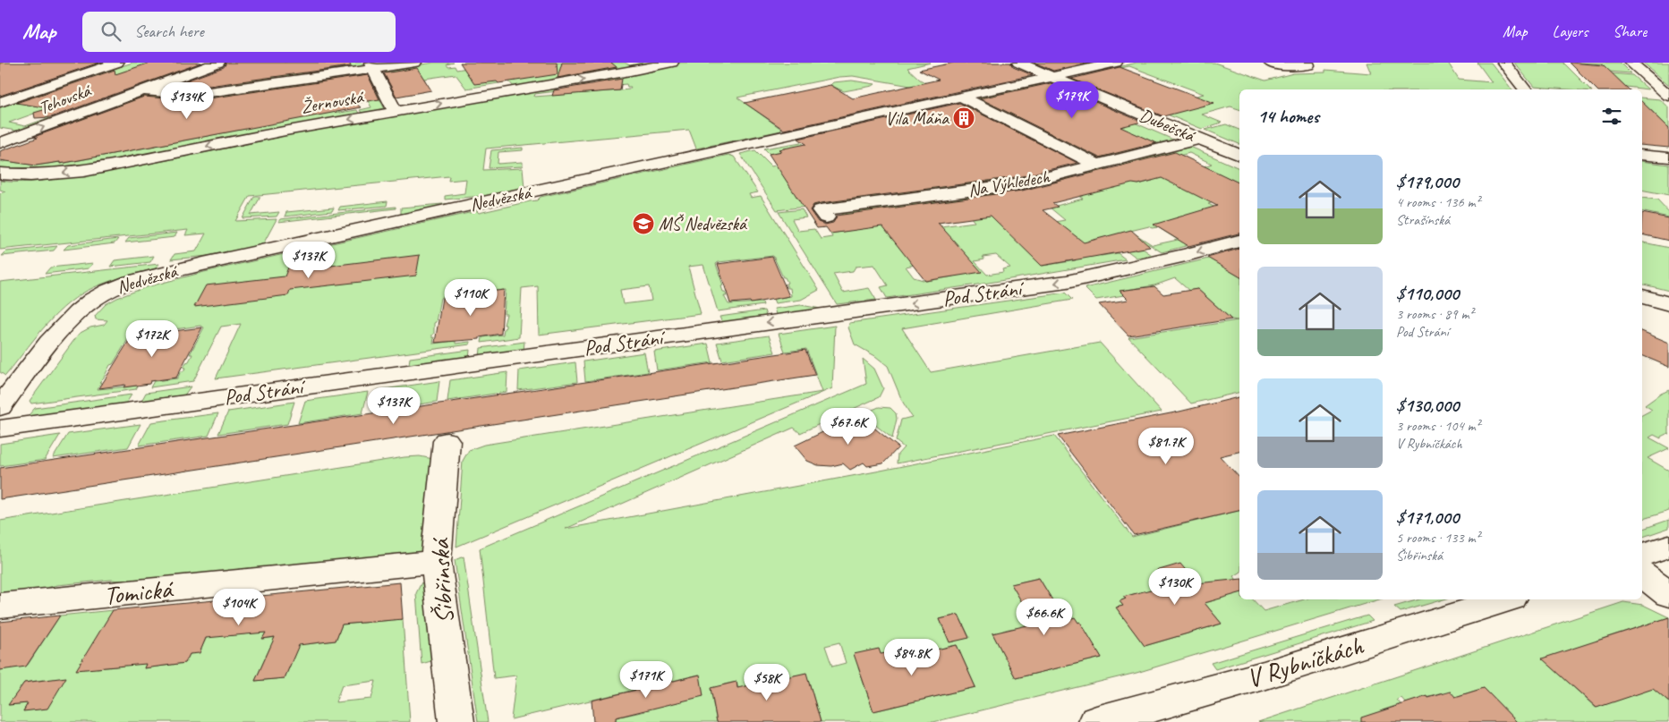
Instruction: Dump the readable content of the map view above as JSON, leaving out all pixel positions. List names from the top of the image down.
{
  "streets": {
    "street": [
      "Tehovská",
      "Žernovská",
      "Dubečská",
      "Na Výhledech",
      "Nedvězská",
      "Pod Strání",
      "Šibřinská",
      "Tomická",
      "V Rybníčkách"
    ]
  },
  "crossings": [
    ["Dubečská", "Na Výhledech"],
    ["Dubečská", "Nedvězská"],
    ["Šibřinská", "Tomická"]
  ],
  "one_way": ["Pod Strání"],
  "places": {
    "building": ["Vila Máňa"],
    "school or university": ["MŠ Nedvězská"]
  },
  "page": {
    "header": "Map",
    "search": "Search here",
    "nav": ["Map", "Layers", "Share"],
    "price": [
      "$179K",
      "$134K",
      "$137K",
      "$110K",
      "$172K",
      "$137K",
      "$67.6K",
      "$81.7K",
      "$130K",
      "$104K",
      "$66.6K",
      "$84.8K",
      "$171K",
      "$58K"
    ],
    "heading": "14 homes",
    "list": [
      {
        "name": "$179,000",
        "note": "4 rooms · 136 m² · Strašínská"
      },
      {
        "name": "$110,000",
        "note": "3 rooms · 89 m² · Pod Strání"
      },
      {
        "name": "$130,000",
        "note": "3 rooms · 104 m² · V Rybníčkách"
      },
      {
        "name": "$171,000",
        "note": "5 rooms · 133 m² · Šibřinská"
      }
    ]
  }
}
